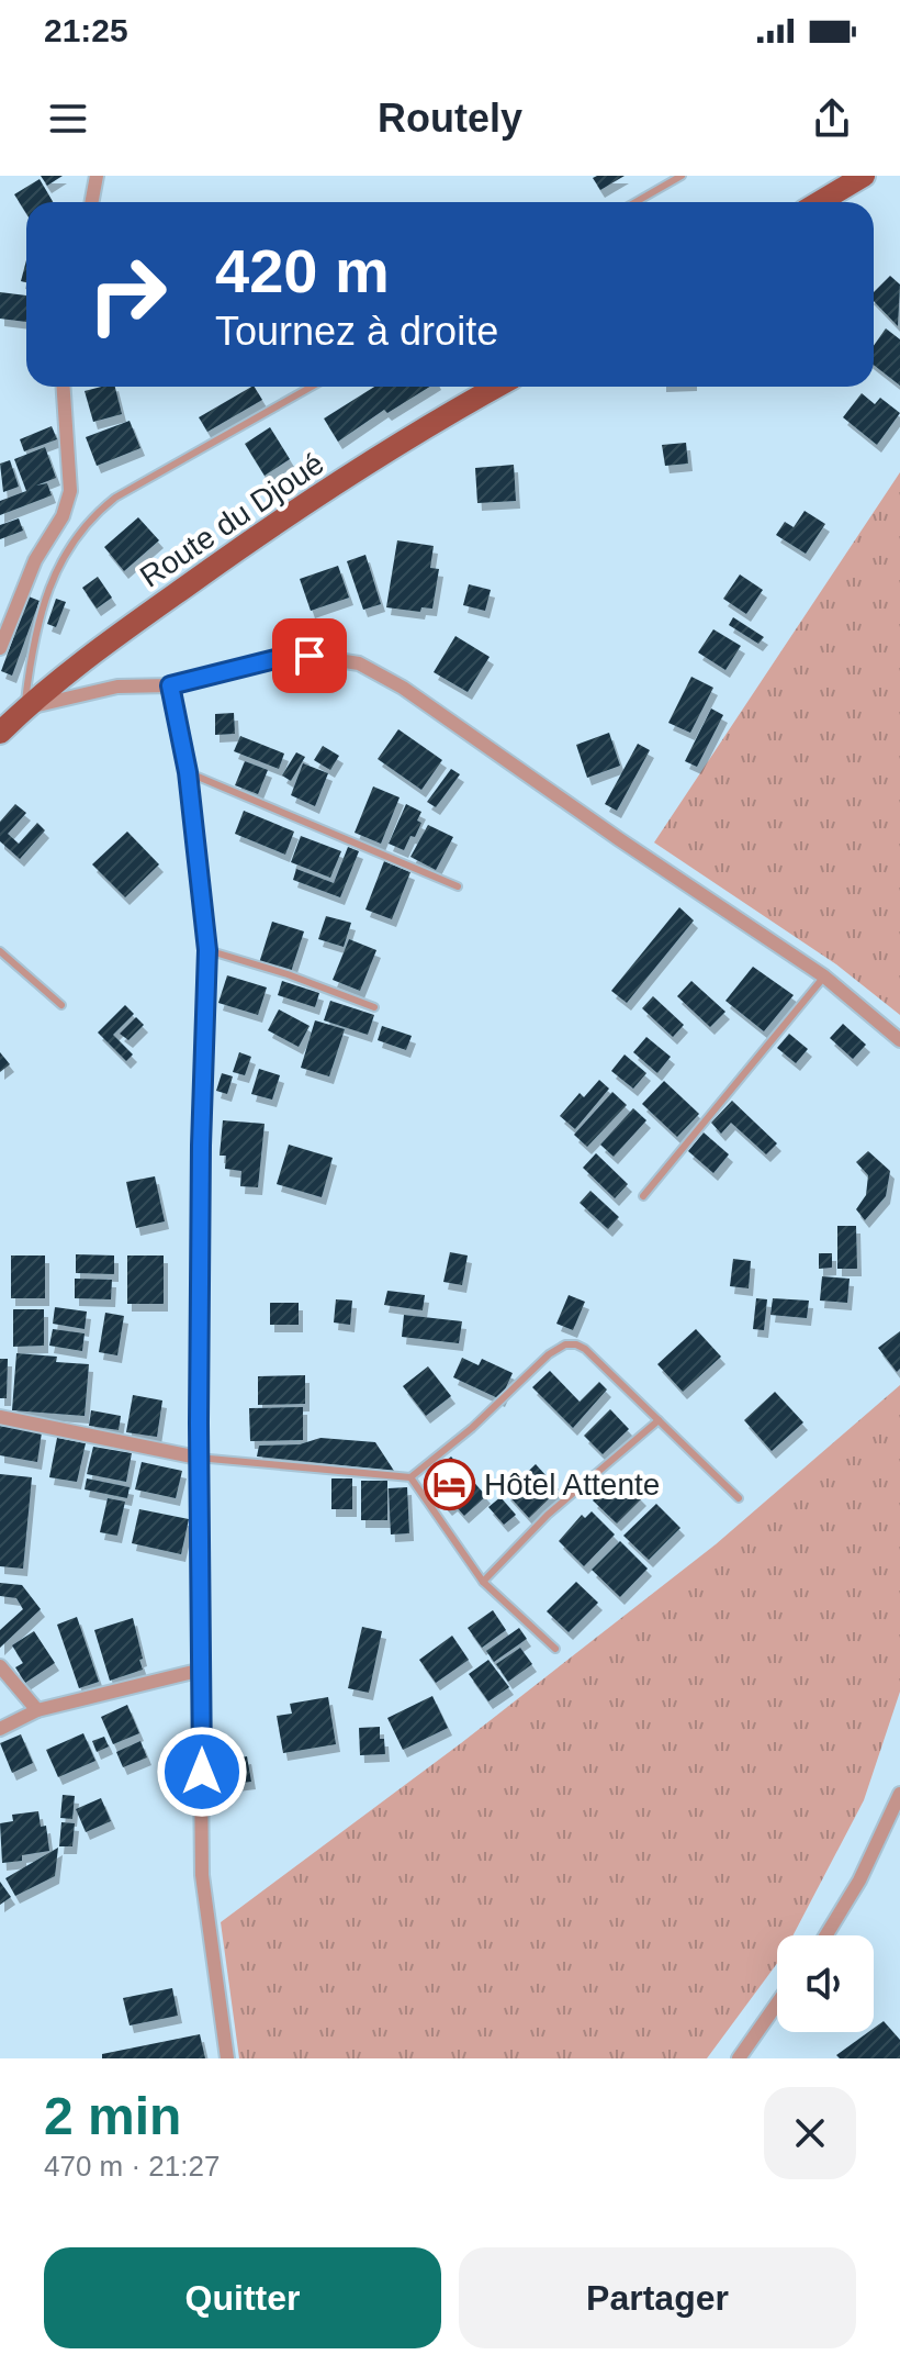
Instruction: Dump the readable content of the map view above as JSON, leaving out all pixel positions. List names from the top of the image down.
{
  "streets": {
    "main road": ["Route du Djoué"]
  },
  "places": {
    "hotel": ["Hôtel Attente"]
  },
  "page": {
    "status": "21:25",
    "header": "Routely",
    "turn": ["420 m", "Tournez à droite"],
    "heading": ["2 min", "470 m · 21:27"],
    "buttons": ["Quitter", "Partager"]
  }
}
